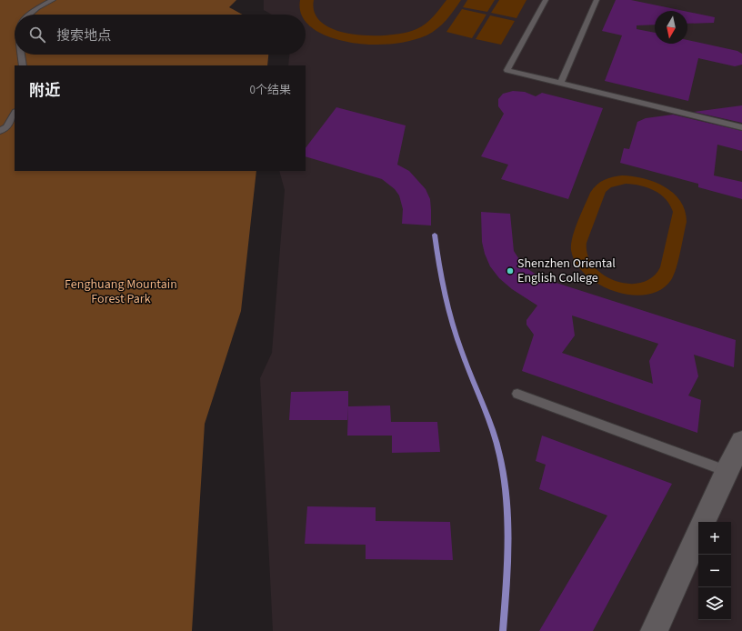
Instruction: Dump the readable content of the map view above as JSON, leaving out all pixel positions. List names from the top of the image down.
{
  "parks": ["Fenghuang Mountain Forest Park"],
  "places": ["Shenzhen Oriental English College"],
  "north": "bottom",
  "page": {
    "search": "搜索地点",
    "heading": ["附近", "0个结果"],
    "map_buttons": ["+", "−"]
  }
}
